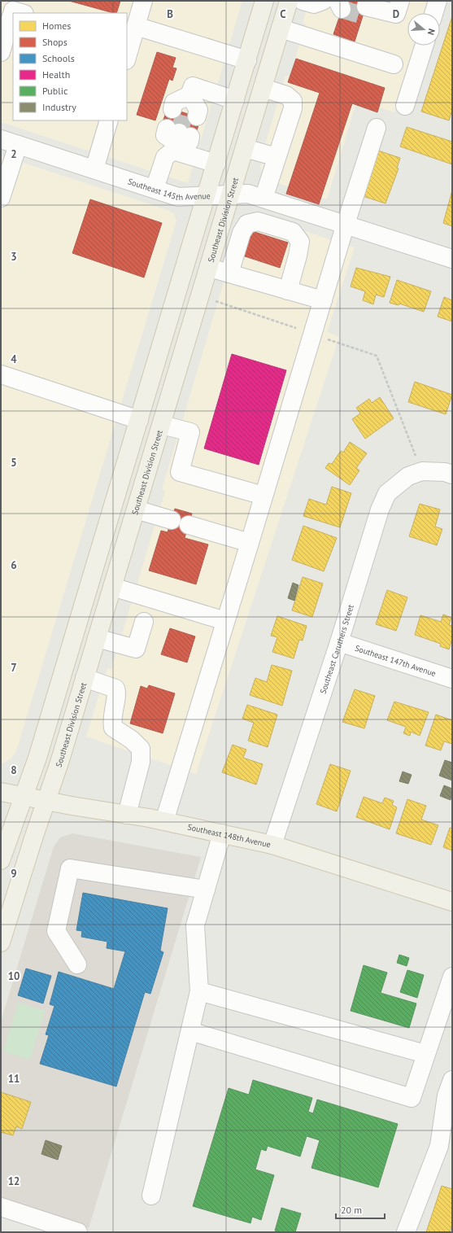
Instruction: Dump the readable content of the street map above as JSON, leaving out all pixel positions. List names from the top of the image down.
{
  "streets": {
    "main road": ["Southeast Division Street", "Southeast 148th Avenue"],
    "street": ["Southeast 145th Avenue", "Southeast Caruthers Street", "Southeast 147th Avenue"]
  },
  "crossings": [
    ["Southeast 145th Avenue", "Southeast Division Street"],
    ["Southeast Division Street", "Southeast 148th Avenue"],
    ["Southeast Caruthers Street", "Southeast 147th Avenue"],
    ["Southeast Caruthers Street", "Southeast 148th Avenue"]
  ],
  "legend": [
    "Homes",
    "Shops",
    "Schools",
    "Health",
    "Public",
    "Industry"
  ],
  "scale_bar": "20 m",
  "north": "right",
  "grid": {
    "columns": ["B", "C", "D"],
    "rows": [
      "2",
      "3",
      "4",
      "5",
      "6",
      "7",
      "8",
      "9",
      "10",
      "11",
      "12"
    ]
  }
}
